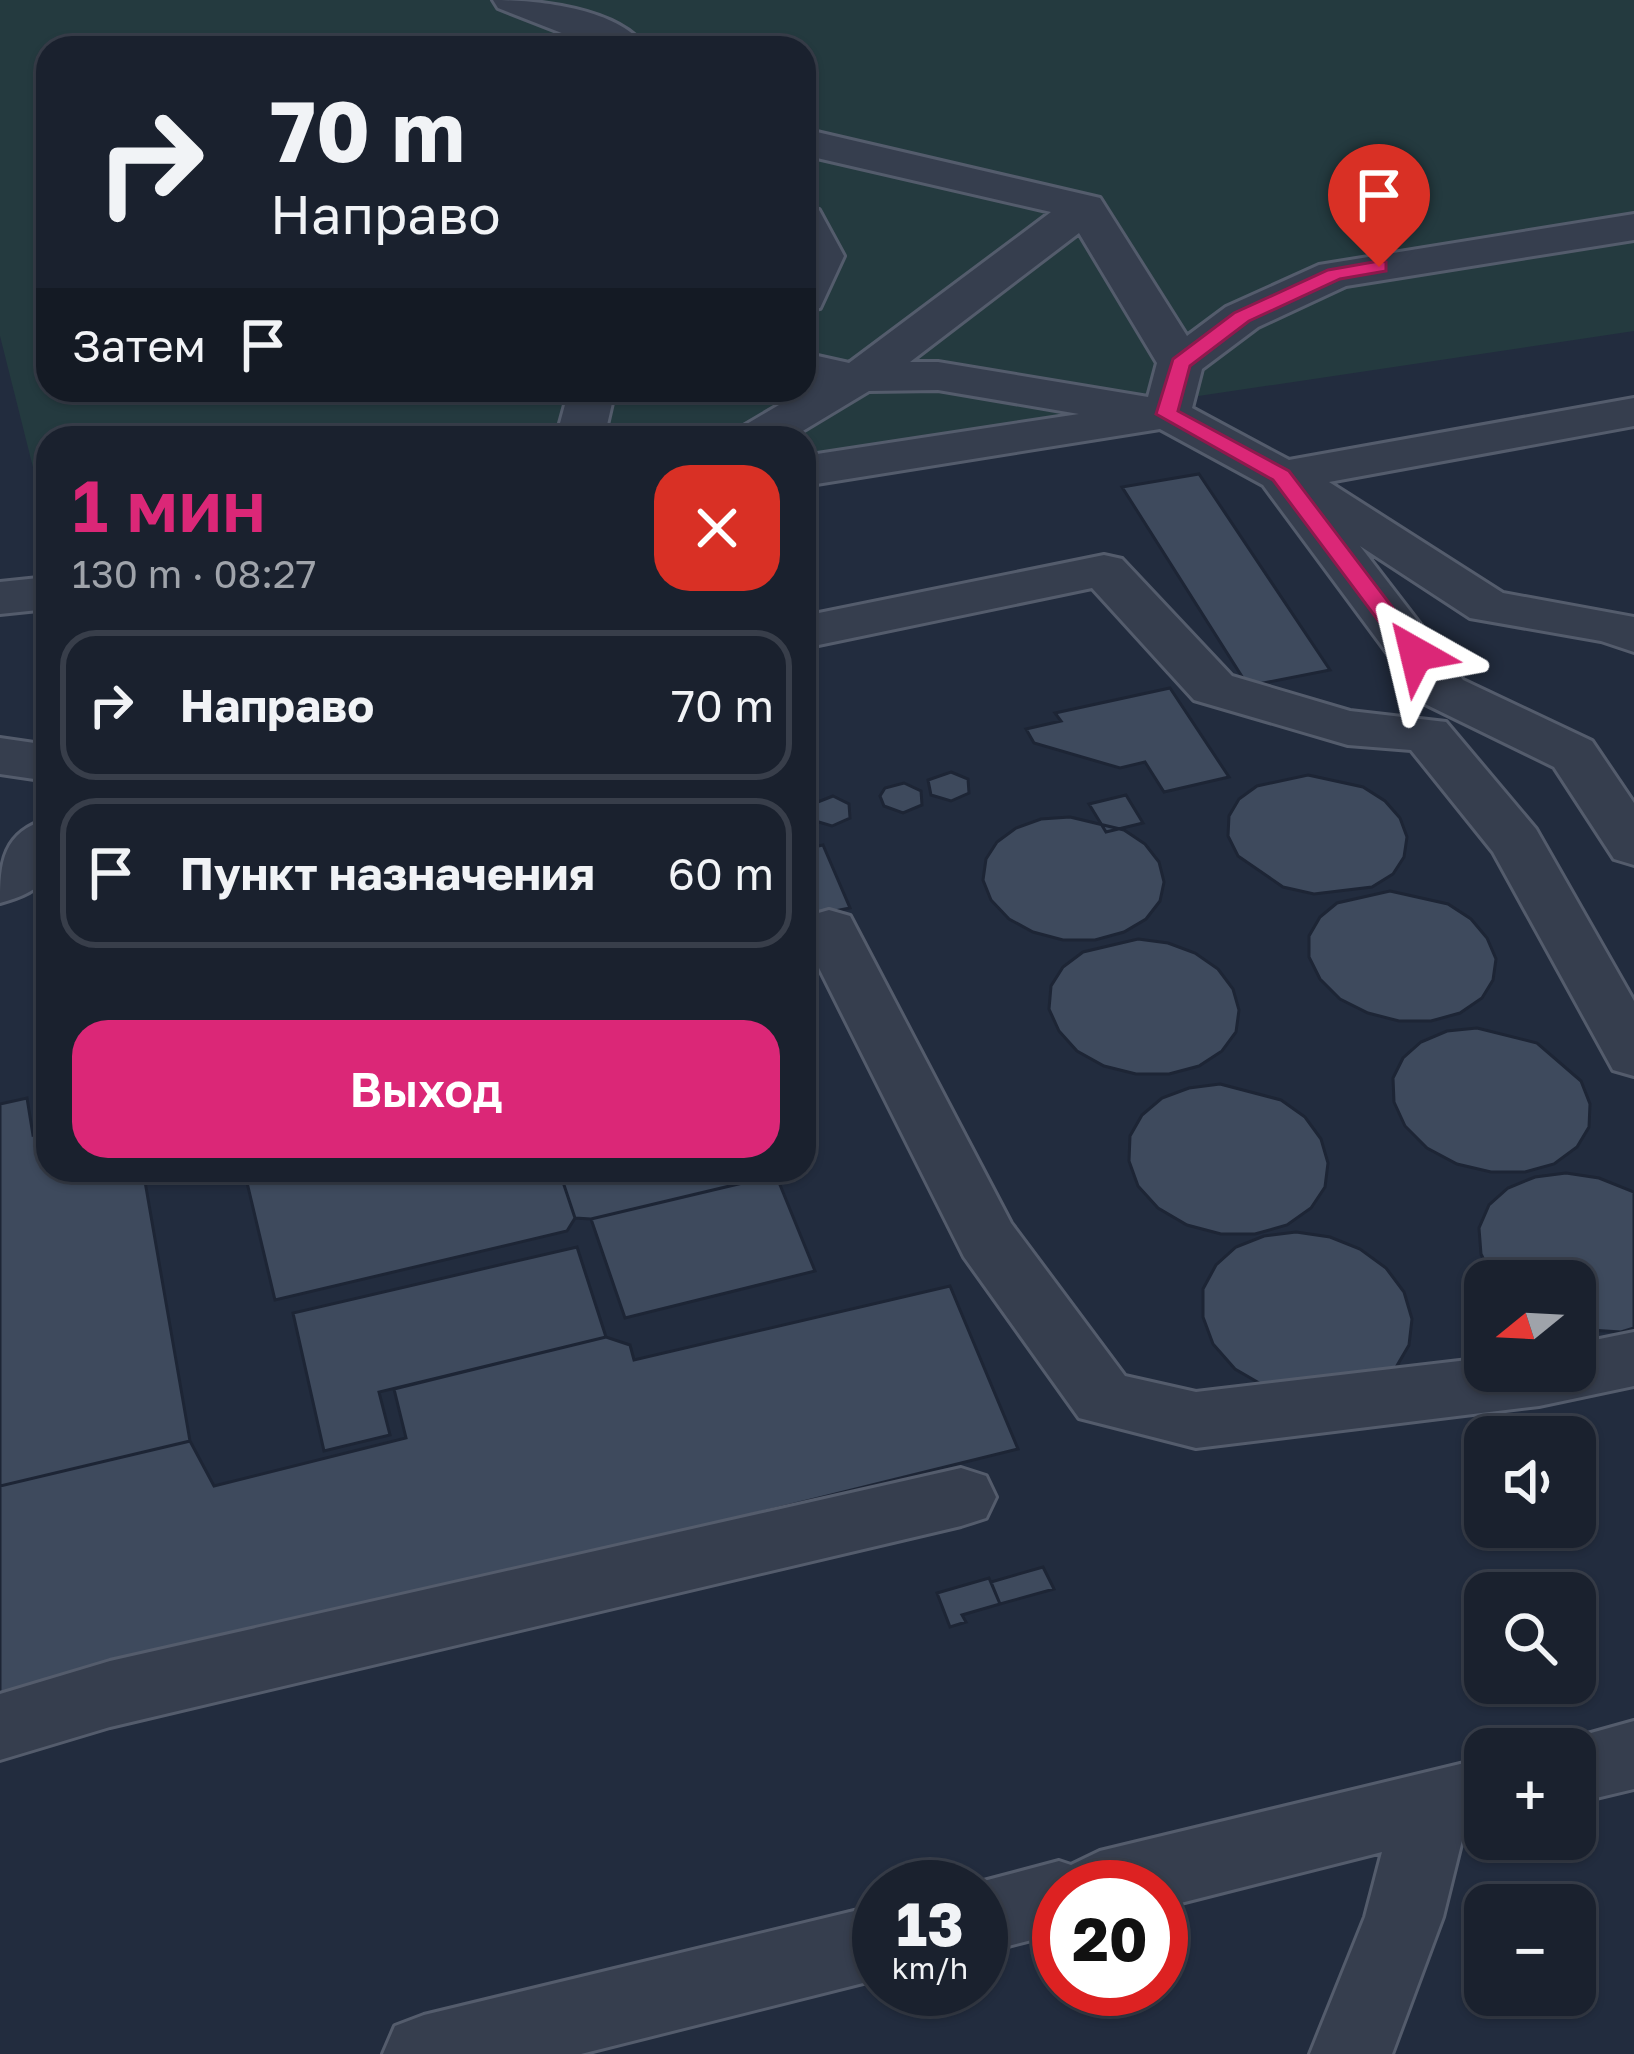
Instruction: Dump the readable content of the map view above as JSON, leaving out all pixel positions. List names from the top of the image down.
{
  "north": "left",
  "page": {
    "turn": ["70 m", "Направо"],
    "then": "Затем",
    "heading": ["1 мин", "130 m · 08:27"],
    "list": [
      {
        "name": "Направо",
        "value": "70 m"
      },
      {
        "name": "Пункт назначения",
        "value": "60 m"
      }
    ],
    "buttons": "Выход",
    "map_buttons": ["+", "−"],
    "speed": "13 km/h",
    "limit": "20"
  }
}
